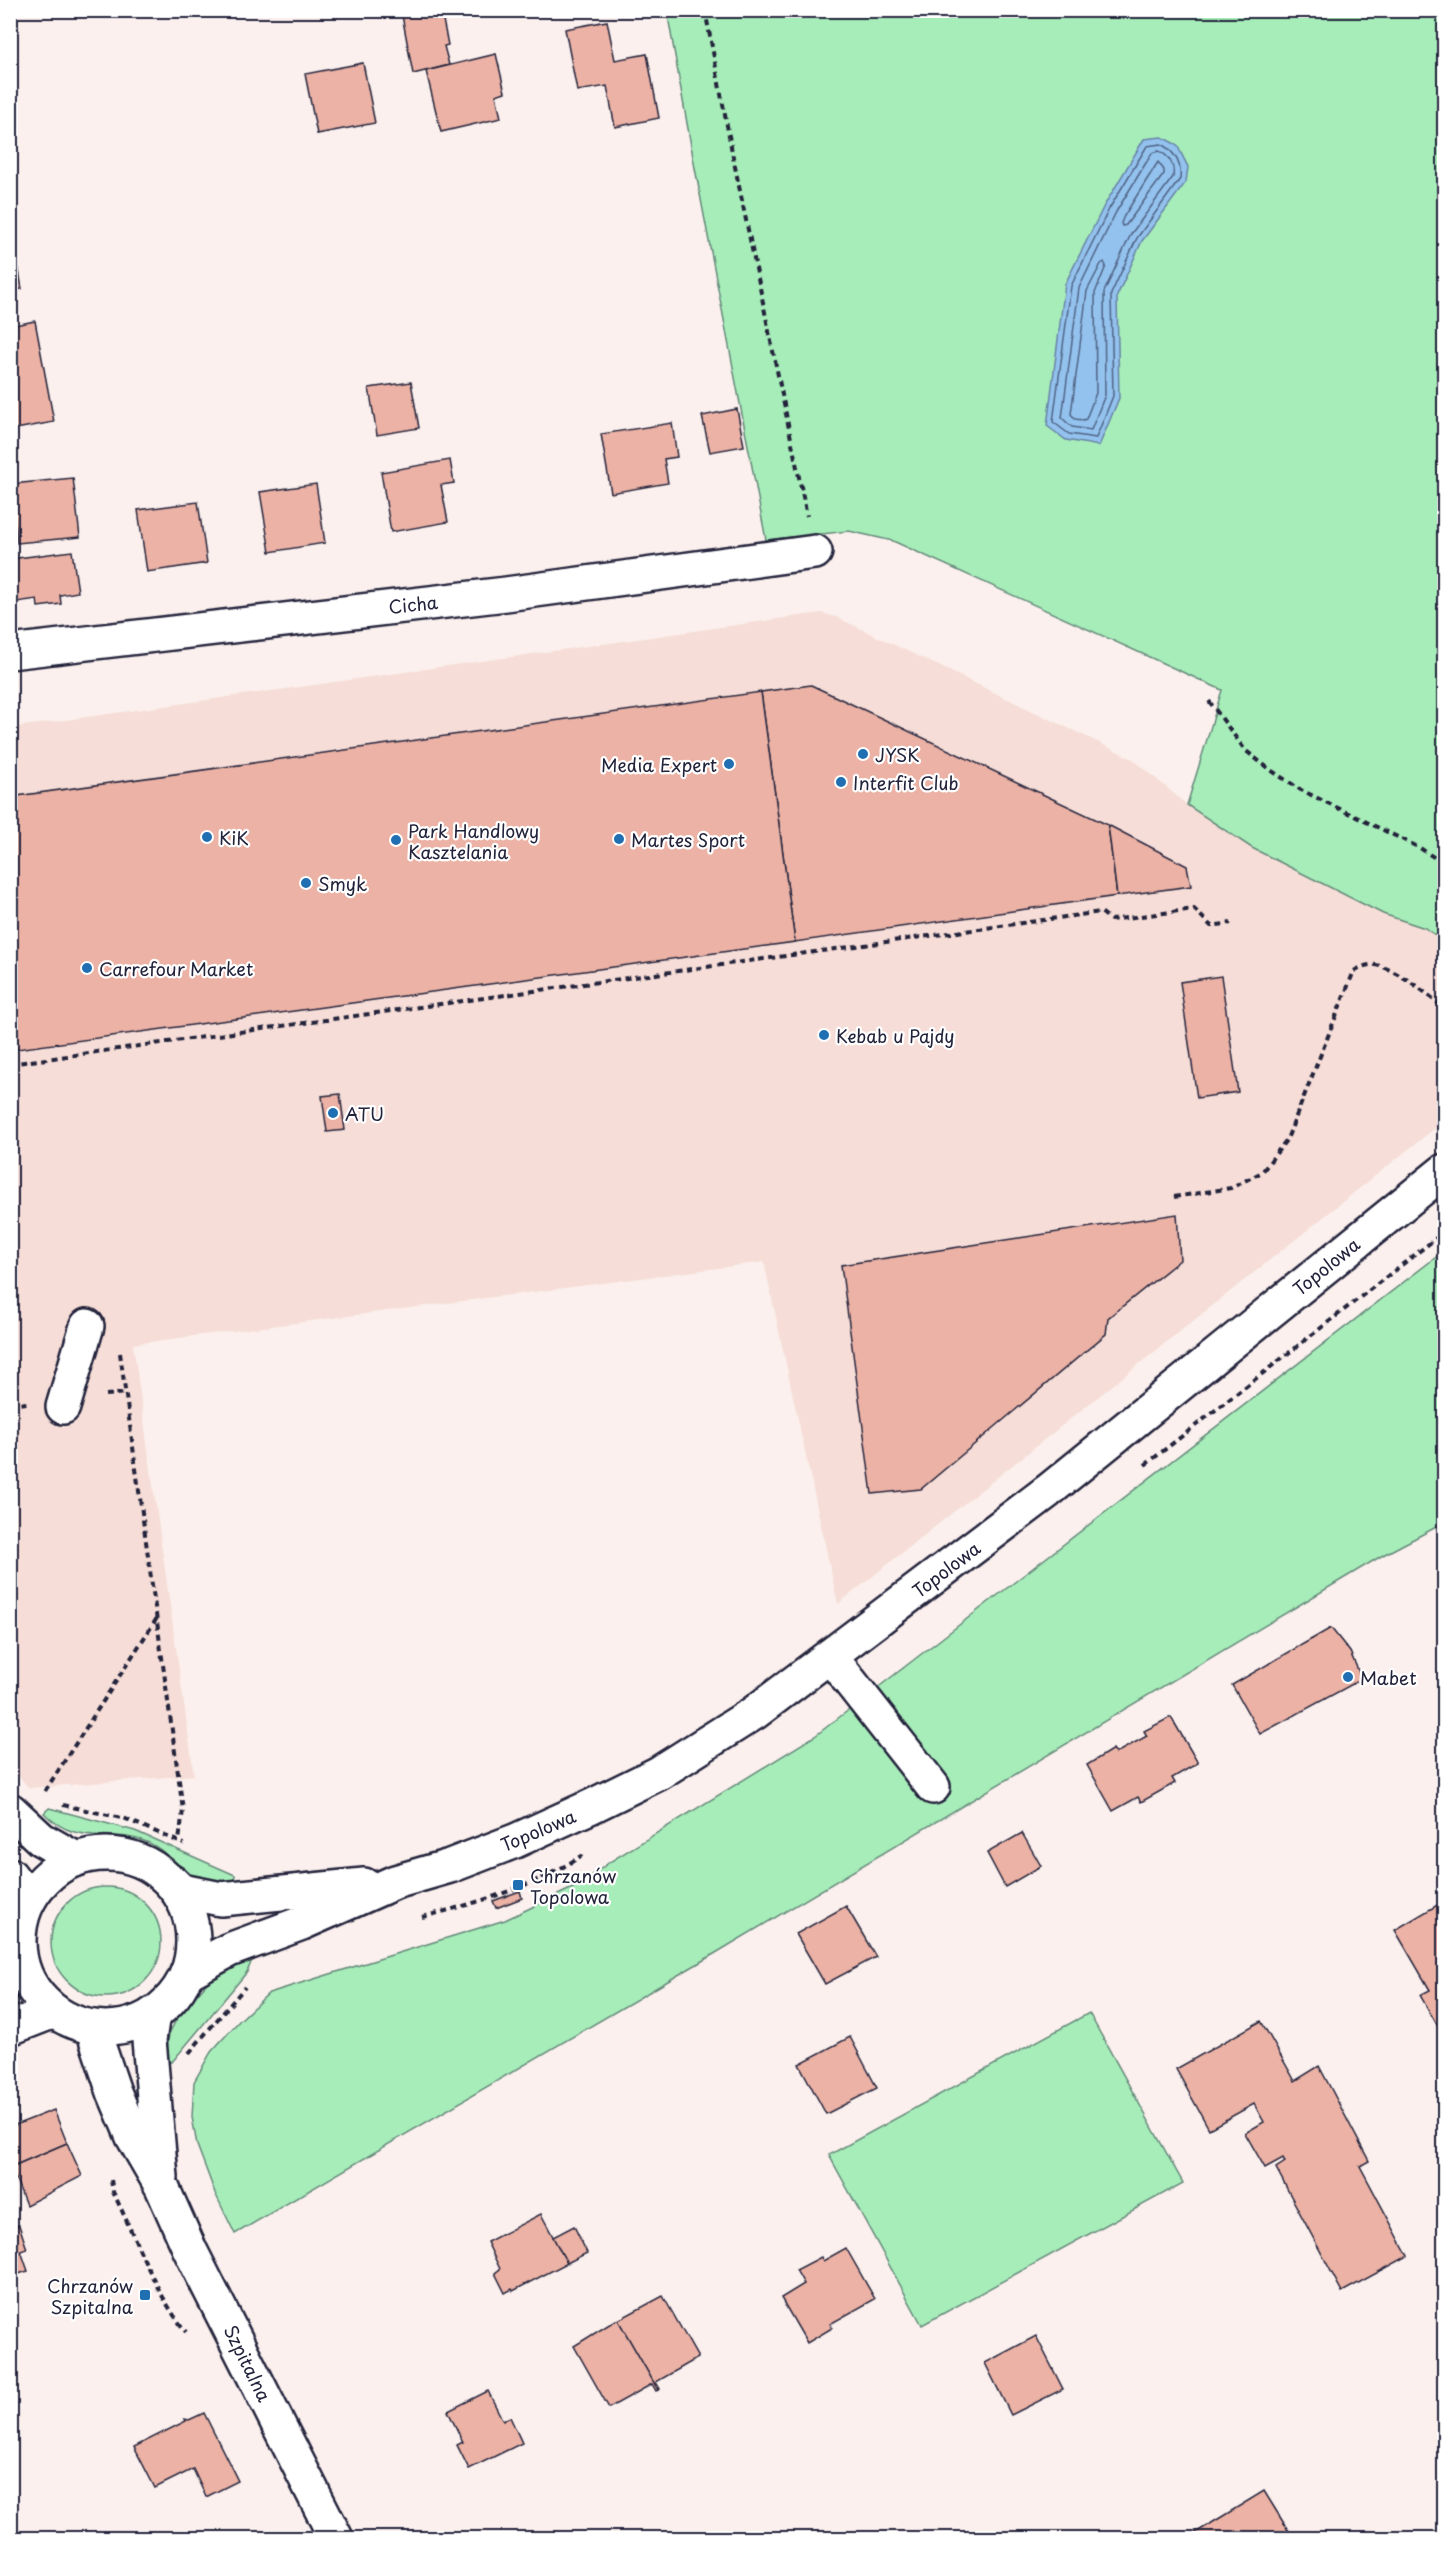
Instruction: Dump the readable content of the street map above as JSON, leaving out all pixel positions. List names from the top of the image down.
{
  "streets": {
    "main road": ["Cicha", "Topolowa", "Szpitalna"]
  },
  "crossings": [
    ["Topolowa", "Szpitalna"]
  ],
  "places": {
    "other": [
      "JYSK",
      "Media Expert",
      "Interfit Club",
      "KiK",
      "Martes Sport",
      "Park Handlowy Kasztelania",
      "Smyk",
      "Carrefour Market",
      "Kebab u Pajdy",
      "ATU",
      "Mabet"
    ],
    "transit": ["Chrzanów Topolowa", "Chrzanów Szpitalna"]
  }
}
